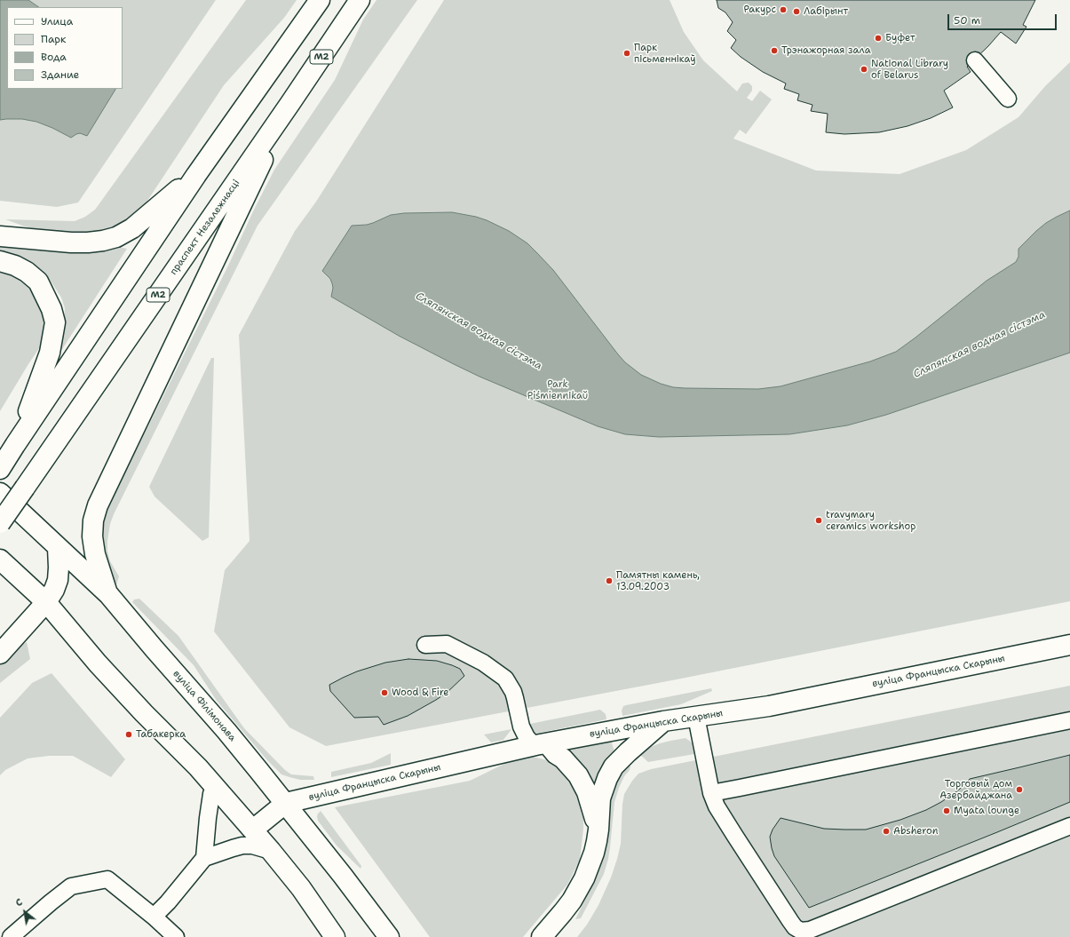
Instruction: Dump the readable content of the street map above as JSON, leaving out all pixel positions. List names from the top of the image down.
{
  "streets": {
    "main road": [
      "М2",
      "праспект Незалежнасці",
      "вуліца Францыска Скарыны",
      "вуліца Філімонава"
    ]
  },
  "crossings": [
    ["вуліца Францыска Скарыны", "вуліца Філімонава"]
  ],
  "water": ["Сляпянская водная сістэма"],
  "parks": ["Park Piśmiennikaŭ"],
  "places": [
    "Ракурс",
    "Лабірынт",
    "Буфет",
    "Трэнажорная зала",
    "Парк пісьменнікаў",
    "National Library of Belarus",
    "travymary ceramics workshop",
    "Памятны камень, 13.09.2003",
    "Wood & Fire",
    "Табакерка",
    "Торговый дом Азербайджана",
    "Myata lounge",
    "Absheron"
  ],
  "legend": [
    "Улица",
    "Парк",
    "Вода",
    "Здание"
  ],
  "scale_bar": "50 m",
  "north": "top left"
}
